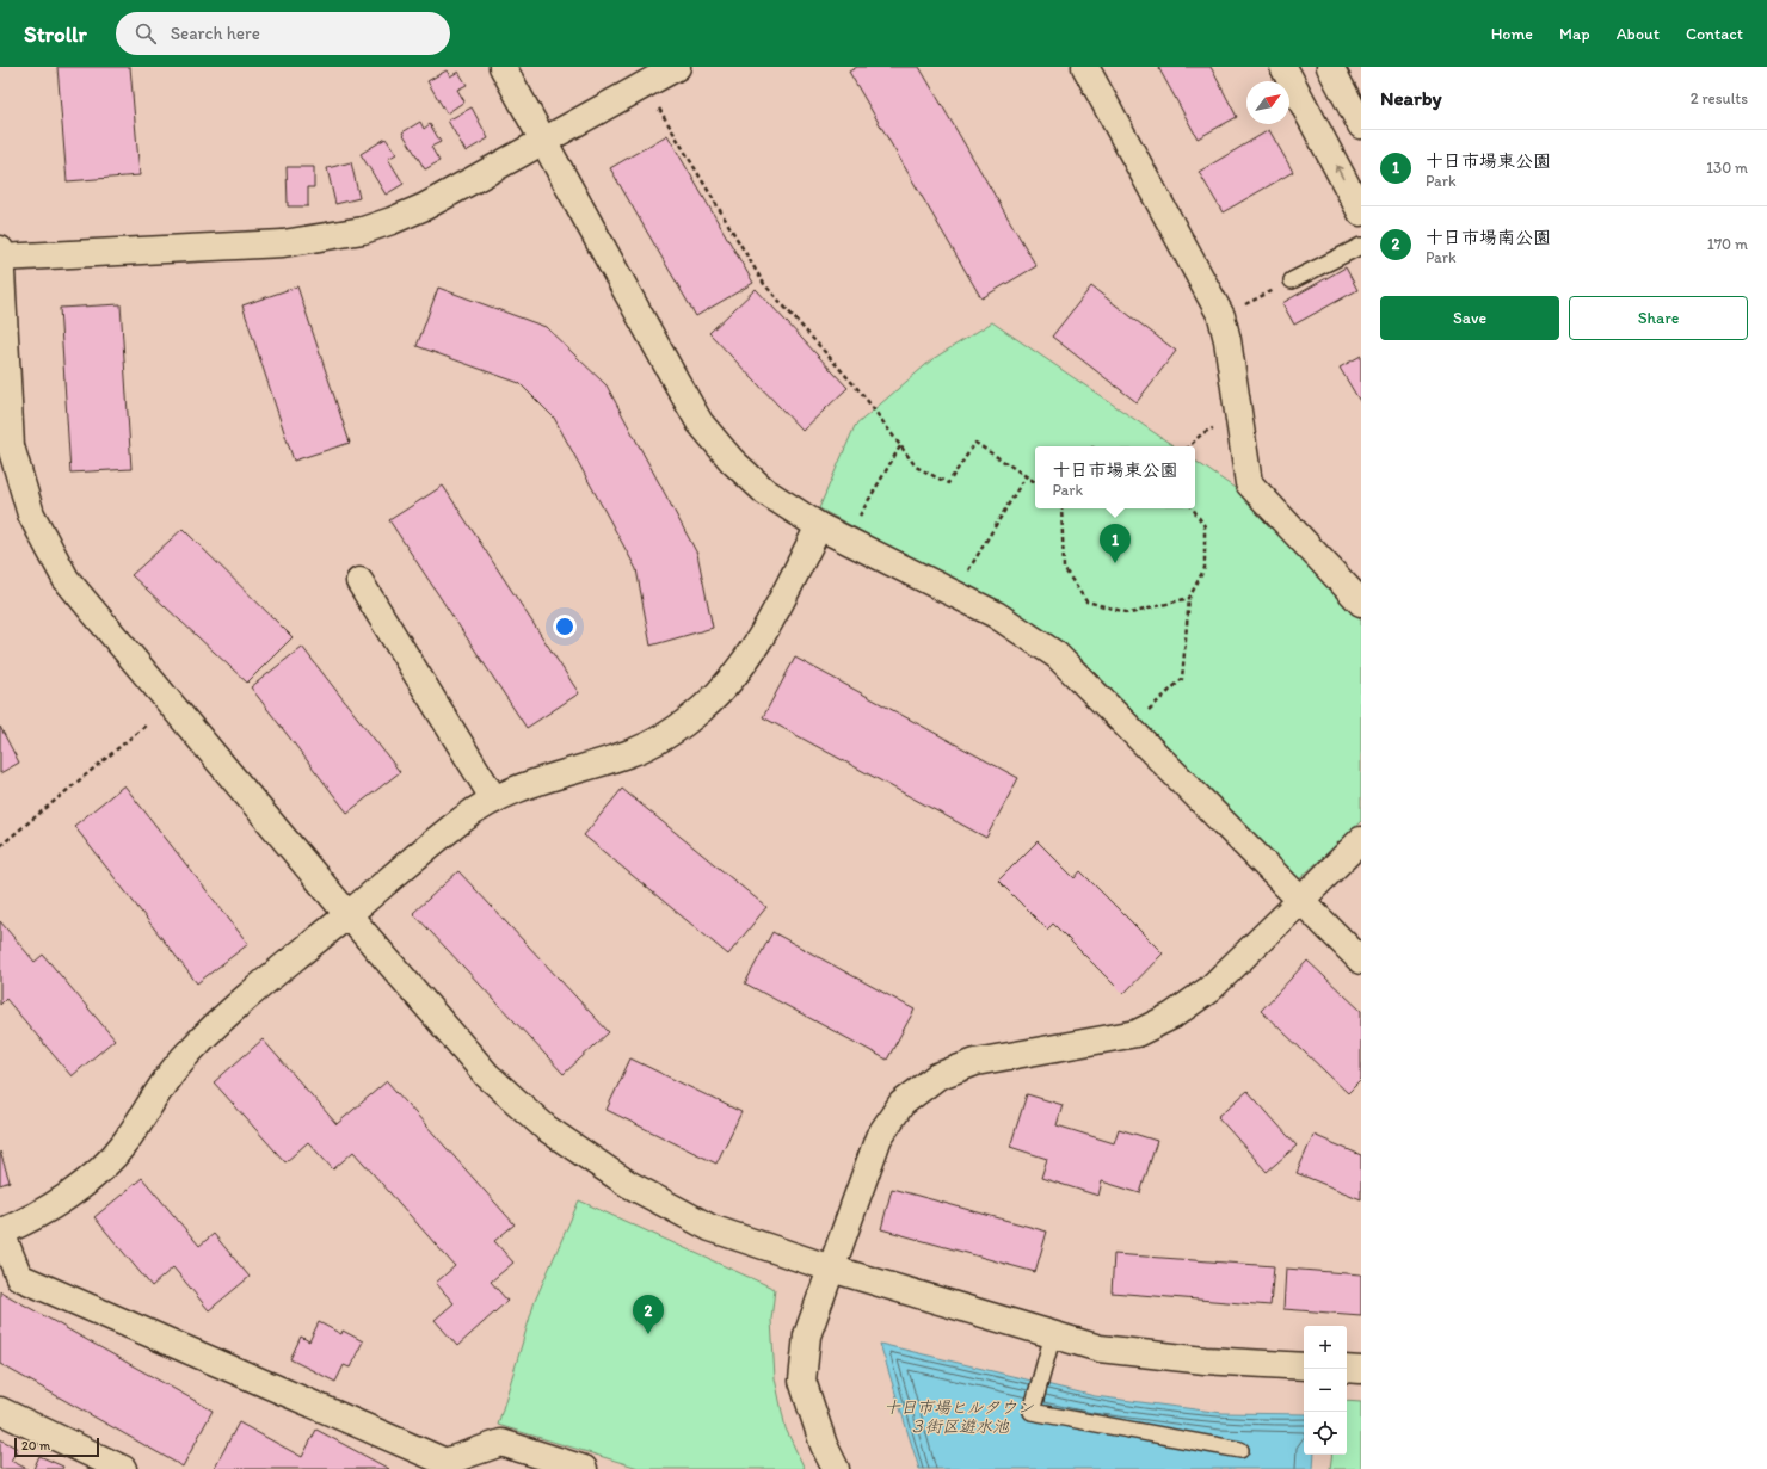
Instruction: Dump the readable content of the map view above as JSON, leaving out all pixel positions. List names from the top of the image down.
{
  "water": ["十日市場ヒルタウン ３街区遊水池"],
  "scale_bar": "20 m",
  "north": "top right",
  "page": {
    "header": "Strollr",
    "search": "Search here",
    "nav": [
      "Home",
      "Map",
      "About",
      "Contact"
    ],
    "heading": ["Nearby", "2 results"],
    "list": [
      {
        "mark": "1",
        "name": "十日市場東公園",
        "note": "Park",
        "value": "130 m"
      },
      {
        "mark": "2",
        "name": "十日市場南公園",
        "note": "Park",
        "value": "170 m"
      }
    ],
    "buttons": ["Save", "Share"],
    "popup": ["十日市場東公園", "Park"],
    "pins": ["1", "2"],
    "map_buttons": ["+", "−"],
    "scale": "20 m"
  }
}
